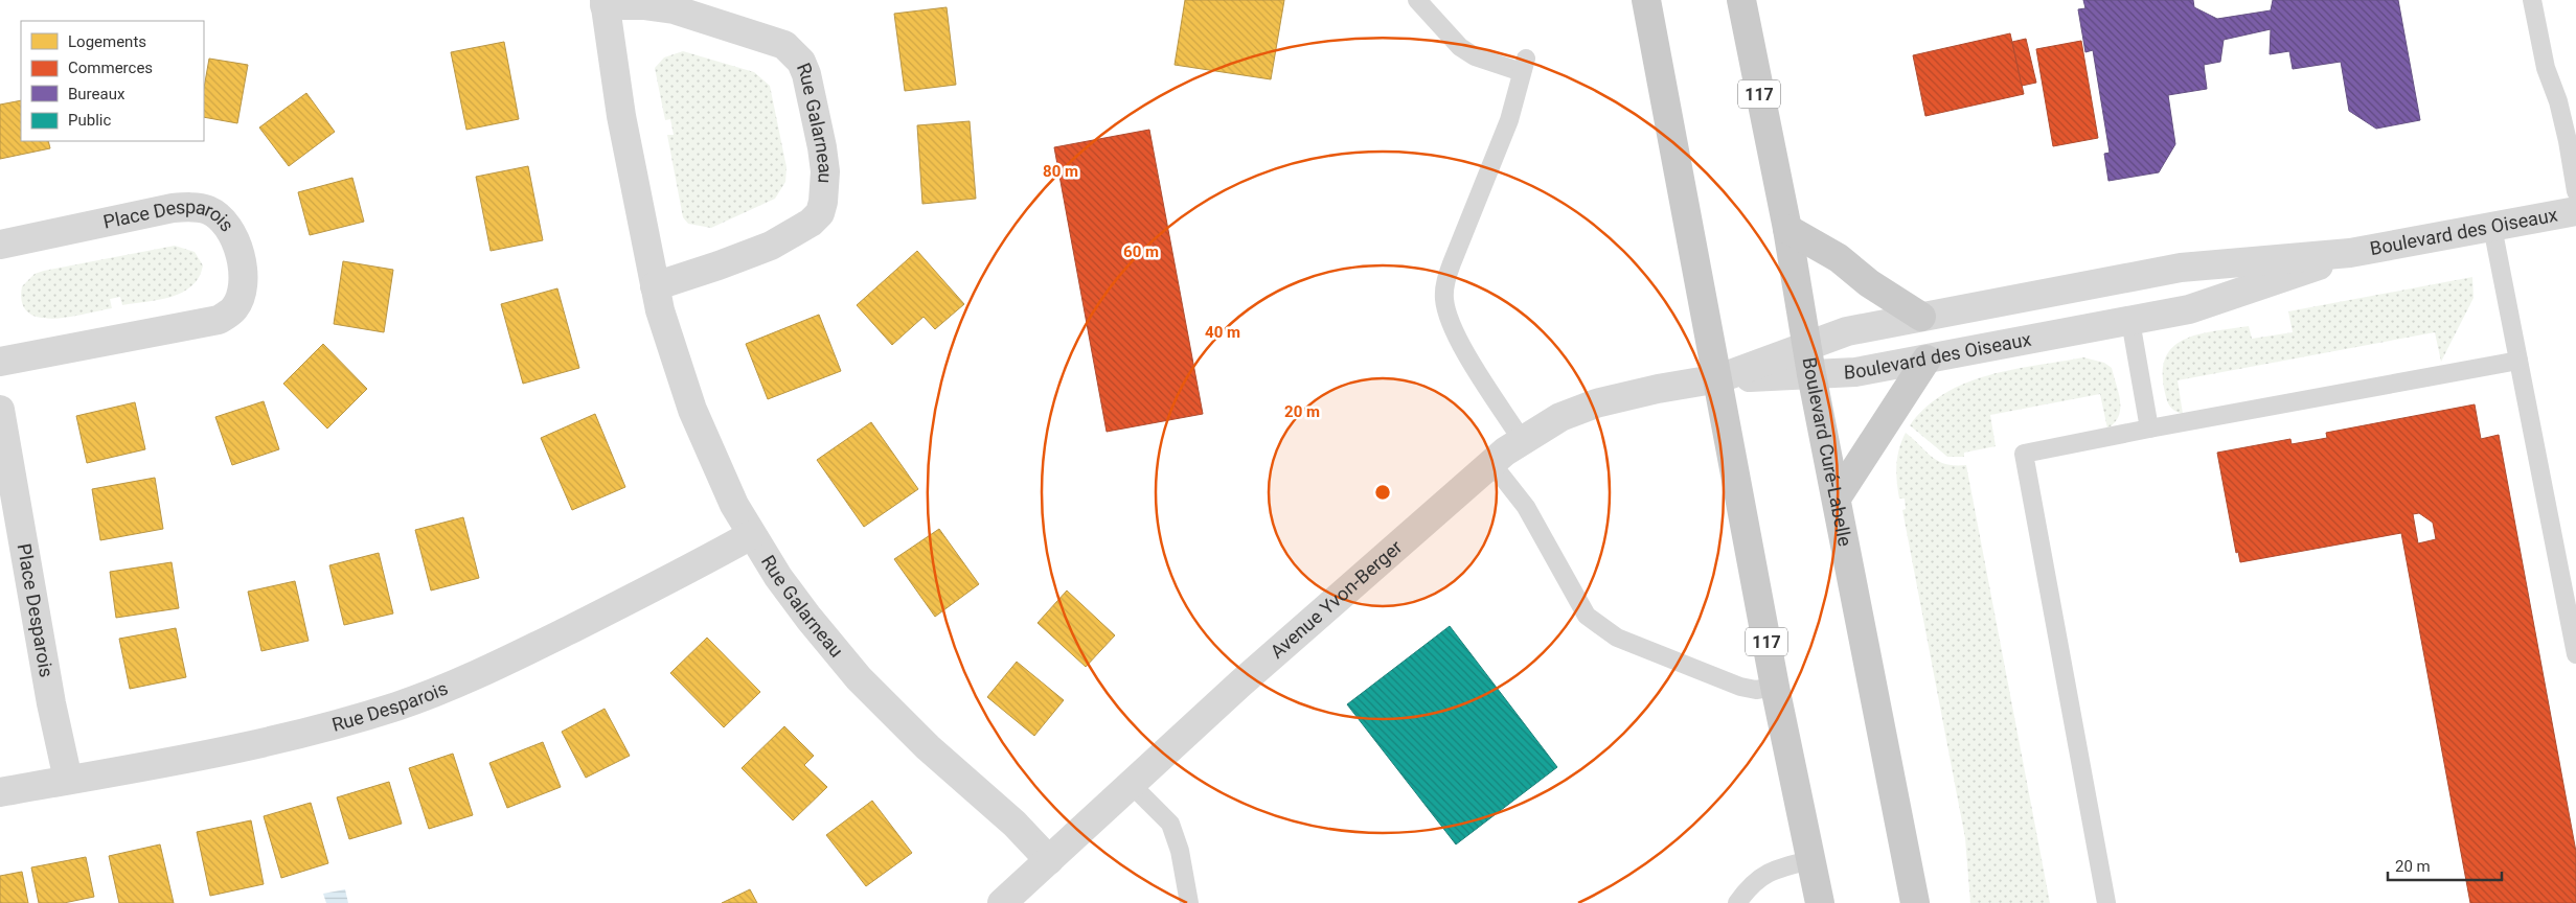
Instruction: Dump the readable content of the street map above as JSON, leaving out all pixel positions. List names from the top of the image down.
{
  "streets": {
    "main road": ["117", "Boulevard Curé-Labelle"],
    "street": [
      "Rue Galarneau",
      "Place Desparois",
      "Boulevard des Oiseaux",
      "Avenue Yvon-Berger",
      "Rue Desparois"
    ]
  },
  "crossings": [
    ["117", "Boulevard des Oiseaux"],
    ["117", "Avenue Yvon-Berger"],
    ["Rue Galarneau", "Avenue Yvon-Berger"],
    ["Rue Galarneau", "Rue Desparois"],
    ["Place Desparois", "Rue Desparois"],
    ["Boulevard des Oiseaux", "Boulevard Curé-Labelle"],
    ["Boulevard des Oiseaux", "Avenue Yvon-Berger"]
  ],
  "legend": [
    "Logements",
    "Commerces",
    "Bureaux",
    "Public"
  ],
  "scale_bar": "20 m",
  "rings": [
    "80 m",
    "60 m",
    "40 m",
    "20 m"
  ]
}
